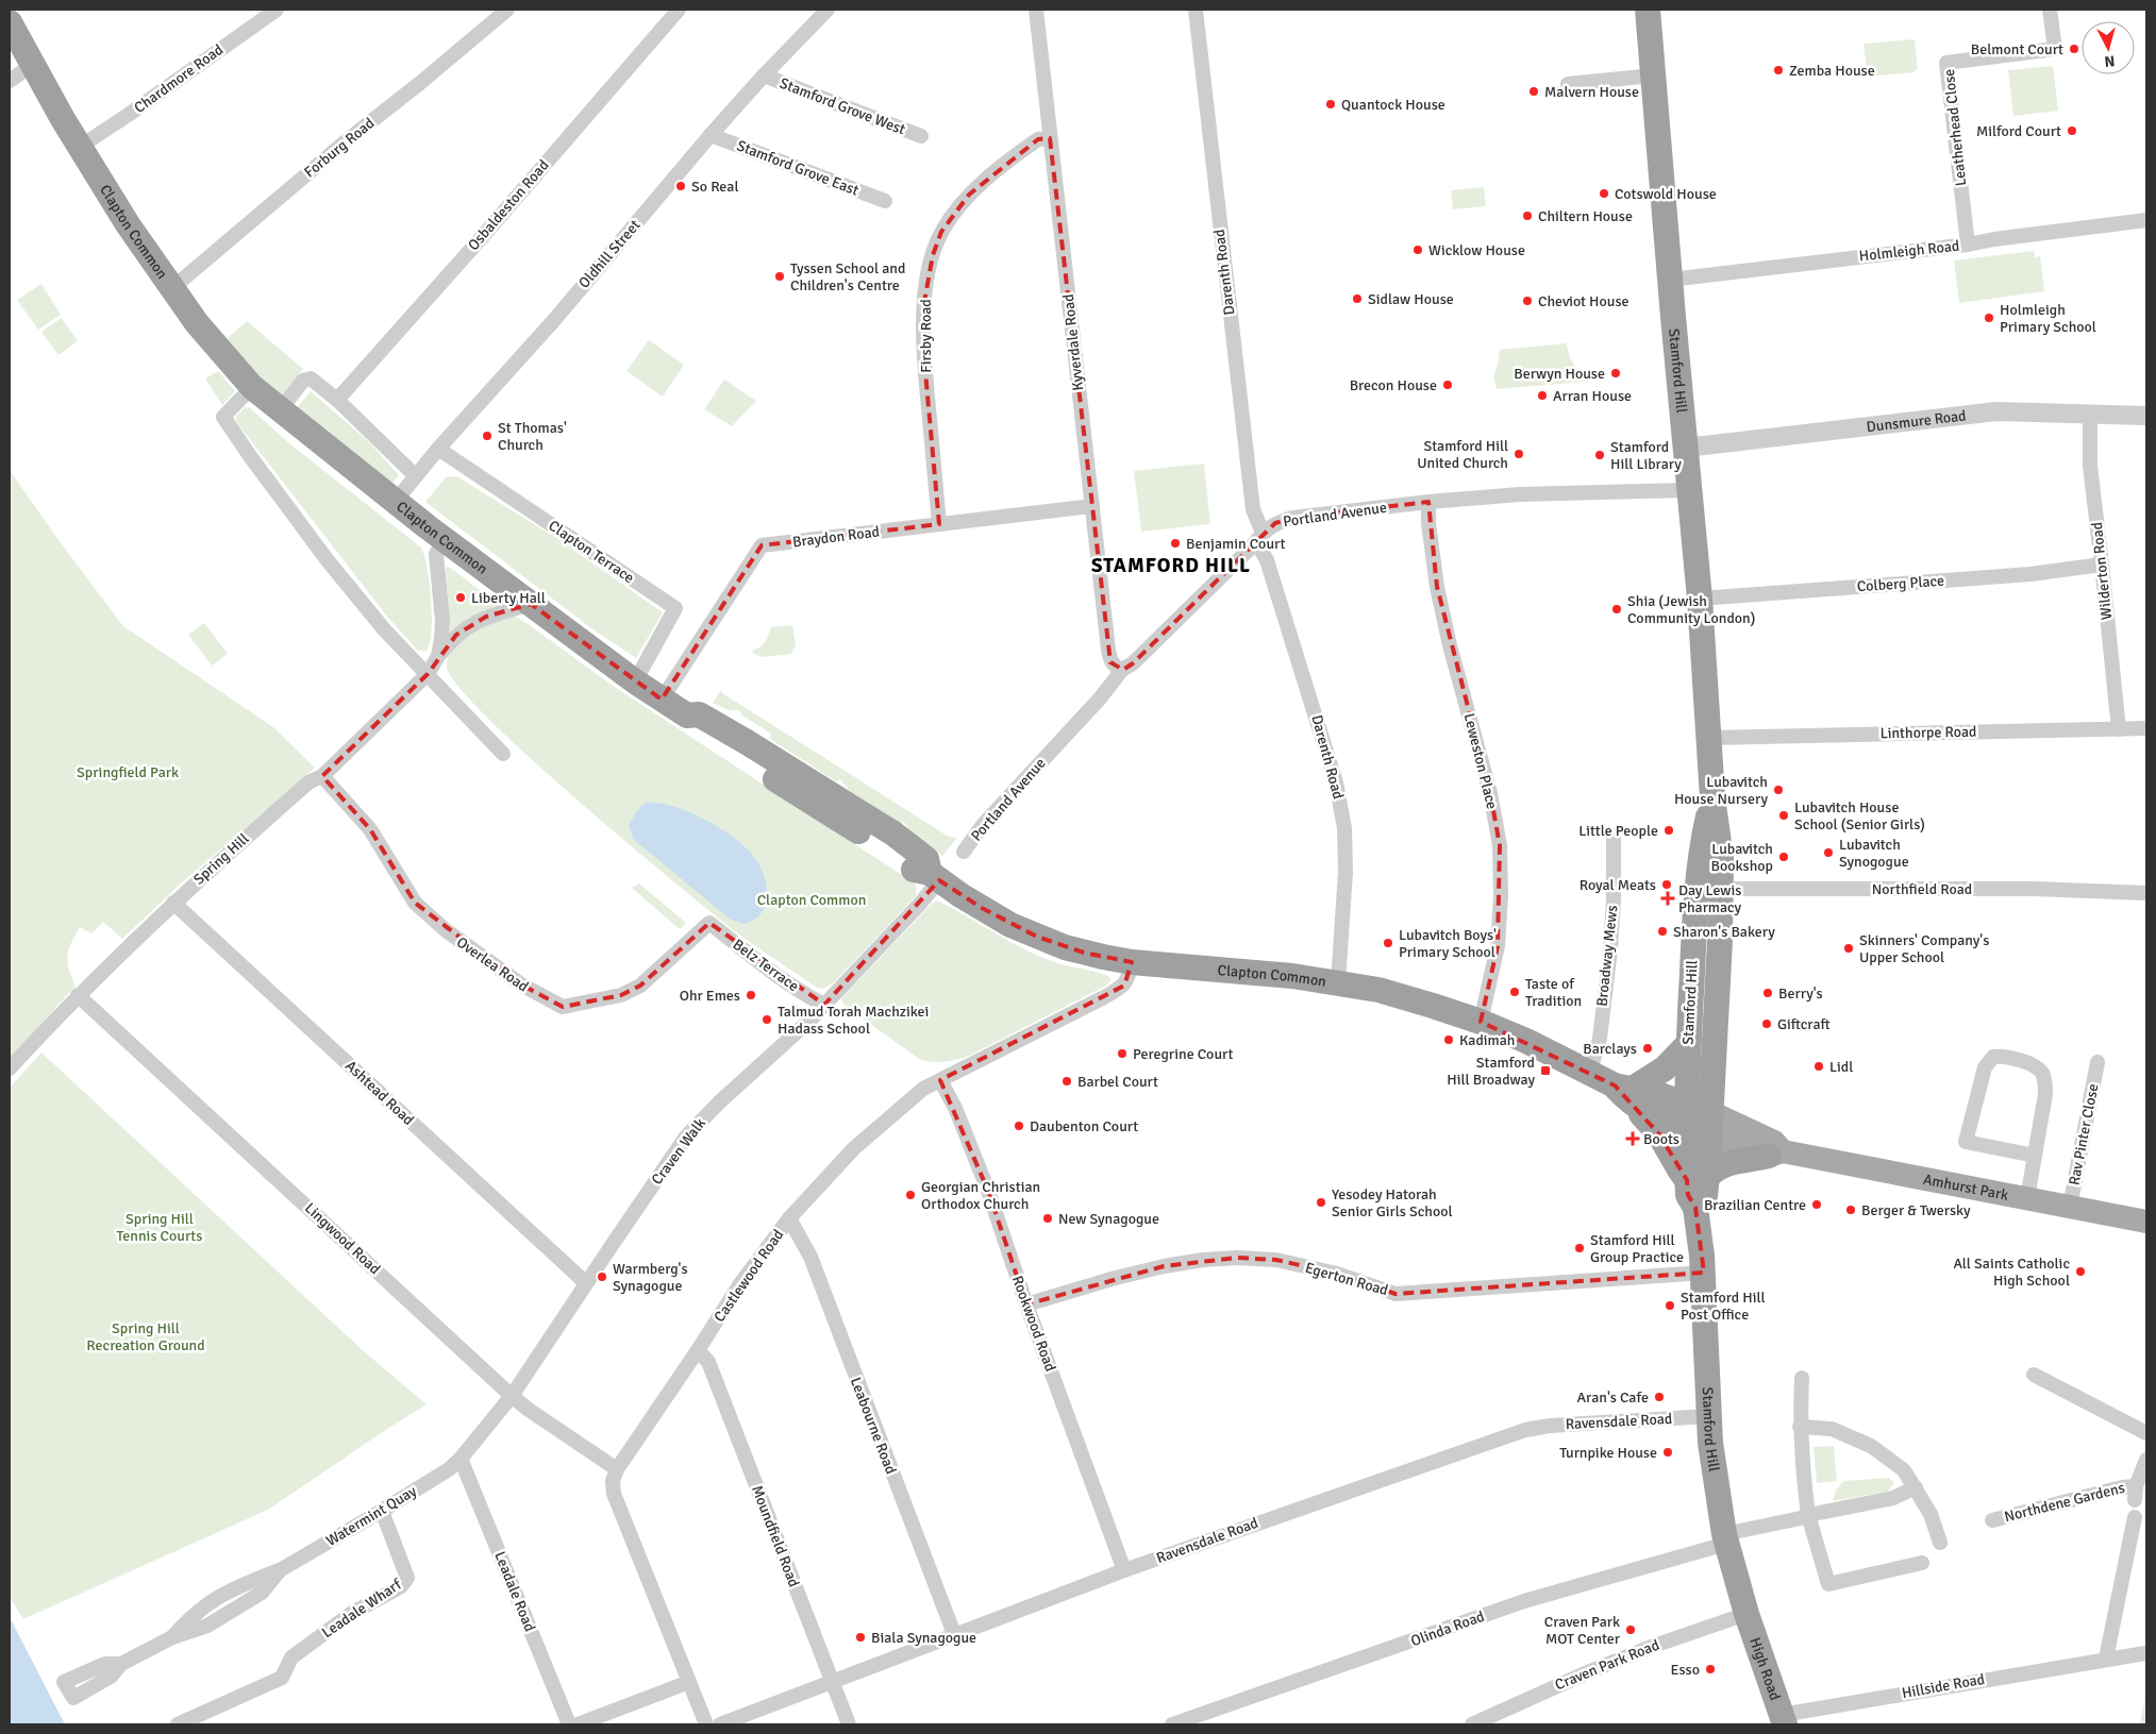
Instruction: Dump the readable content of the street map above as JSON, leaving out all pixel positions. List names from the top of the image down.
{
  "streets": {
    "highway": ["Clapton Common", "Stamford Hill", "High Road"],
    "main road": ["Amhurst Park"],
    "street": [
      "Chardmore Road",
      "Stamford Grove West",
      "Leatherhead Close",
      "Forburg Road",
      "Stamford Grove East",
      "Osbaldeston Road",
      "Holmleigh Road",
      "Oldhill Street",
      "Darenth Road",
      "Firsby Road",
      "Kyverdale Road",
      "Dunsmure Road",
      "Portland Avenue",
      "Braydon Road",
      "Clapton Terrace",
      "Wilderton Road",
      "Colberg Place",
      "Linthorpe Road",
      "Leweston Place",
      "Spring Hill",
      "Northfield Road",
      "Broadway Mews",
      "Overlea Road",
      "Belz Terrace",
      "Ashtead Road",
      "Rav Pinter Close",
      "Craven Walk",
      "Lingwood Road",
      "Castlewood Road",
      "Egerton Road",
      "Rookwood Road",
      "Ravensdale Road",
      "Leabourne Road",
      "Northdene Gardens",
      "Watermint Quay",
      "Moundfield Road",
      "Leadale Road",
      "Leadale Wharf",
      "Olinda Road",
      "Craven Park Road",
      "Hillside Road"
    ]
  },
  "crossings": [
    ["Chardmore Road", "Clapton Common"],
    ["Stamford Grove West", "Oldhill Street"],
    ["Leatherhead Close", "Holmleigh Road"],
    ["Forburg Road", "Clapton Common"],
    ["Stamford Grove East", "Oldhill Street"],
    ["Clapton Common", "Oldhill Street"],
    ["Clapton Common", "Darenth Road"],
    ["Clapton Common", "Stamford Hill"],
    ["Clapton Common", "Braydon Road"],
    ["Clapton Common", "Clapton Terrace"],
    ["Clapton Common", "Leweston Place"],
    ["Clapton Common", "Spring Hill"],
    ["Clapton Common", "Broadway Mews"],
    ["Clapton Common", "Craven Walk"],
    ["Clapton Common", "Amhurst Park"],
    ["Clapton Common", "Castlewood Road"],
    ["Holmleigh Road", "Stamford Hill"],
    ["Oldhill Street", "Clapton Terrace"],
    ["Darenth Road", "Portland Avenue"],
    ["Firsby Road", "Kyverdale Road"],
    ["Firsby Road", "Braydon Road"],
    ["Kyverdale Road", "Portland Avenue"],
    ["Kyverdale Road", "Braydon Road"],
    ["Stamford Hill", "Dunsmure Road"],
    ["Stamford Hill", "Portland Avenue"],
    ["Stamford Hill", "Colberg Place"],
    ["Stamford Hill", "Linthorpe Road"],
    ["Stamford Hill", "Northfield Road"],
    ["Stamford Hill", "Amhurst Park"],
    ["Stamford Hill", "Egerton Road"],
    ["Stamford Hill", "Ravensdale Road"],
    ["Stamford Hill", "Olinda Road"],
    ["Stamford Hill", "Craven Park Road"],
    ["Stamford Hill", "High Road"],
    ["Dunsmure Road", "Wilderton Road"],
    ["Portland Avenue", "Leweston Place"],
    ["Wilderton Road", "Colberg Place"],
    ["Wilderton Road", "Linthorpe Road"],
    ["Spring Hill", "Overlea Road"],
    ["Spring Hill", "Ashtead Road"],
    ["Spring Hill", "Lingwood Road"],
    ["Overlea Road", "Belz Terrace"],
    ["Belz Terrace", "Craven Walk"],
    ["Ashtead Road", "Craven Walk"],
    ["Rav Pinter Close", "Amhurst Park"],
    ["Craven Walk", "Lingwood Road"],
    ["Craven Walk", "Watermint Quay"],
    ["Craven Walk", "Leadale Road"],
    ["Lingwood Road", "Castlewood Road"],
    ["Castlewood Road", "Rookwood Road"],
    ["Castlewood Road", "Leabourne Road"],
    ["Castlewood Road", "Moundfield Road"],
    ["Egerton Road", "Rookwood Road"],
    ["Rookwood Road", "Ravensdale Road"],
    ["Ravensdale Road", "Leabourne Road"],
    ["Ravensdale Road", "Moundfield Road"],
    ["Watermint Quay", "Leadale Road"],
    ["Watermint Quay", "Leadale Wharf"],
    ["Craven Park Road", "High Road"],
    ["High Road", "Hillside Road"]
  ],
  "districts": ["STAMFORD HILL"],
  "parks": [
    "Springfield Park",
    "Clapton Common",
    "Spring Hill Tennis Courts",
    "Spring Hill Recreation Ground"
  ],
  "places": {
    "other": [
      "Belmont Court",
      "Zemba House",
      "Malvern House",
      "Quantock House",
      "Milford Court",
      "So Real",
      "Cotswold House",
      "Chiltern House",
      "Wicklow House",
      "Tyssen School and Children's Centre",
      "Sidlaw House",
      "Cheviot House",
      "Holmleigh Primary School",
      "Berwyn House",
      "Brecon House",
      "Arran House",
      "St Thomas' Church",
      "Stamford Hill United Church",
      "Stamford Hill Library",
      "Benjamin Court",
      "Liberty Hall",
      "Shia (Jewish Community London)",
      "Lubavitch House Nursery",
      "Lubavitch House School (Senior Girls)",
      "Little People",
      "Lubavitch Synogogue",
      "Lubavitch Bookshop",
      "Royal Meats",
      "Sharon's Bakery",
      "Lubavitch Boys' Primary School",
      "Skinners' Company's Upper School",
      "Taste of Tradition",
      "Berry's",
      "Ohr Emes",
      "Talmud Torah Machzikei Hadass School",
      "Giftcraft",
      "Kadimah",
      "Barclays",
      "Peregrine Court",
      "Lidl",
      "Barbel Court",
      "Daubenton Court",
      "Georgian Christian Orthodox Church",
      "Yesodey Hatorah Senior Girls School",
      "Brazilian Centre",
      "Berger & Twersky",
      "New Synagogue",
      "Stamford Hill Group Practice",
      "All Saints Catholic High School",
      "Warmberg's Synagogue",
      "Stamford Hill Post Office",
      "Aran's Cafe",
      "Turnpike House",
      "Craven Park MOT Center",
      "Biala Synagogue",
      "Esso"
    ],
    "health": ["Day Lewis Pharmacy", "Boots"],
    "transit": ["Stamford Hill Broadway"]
  },
  "north": "bottom"
}
